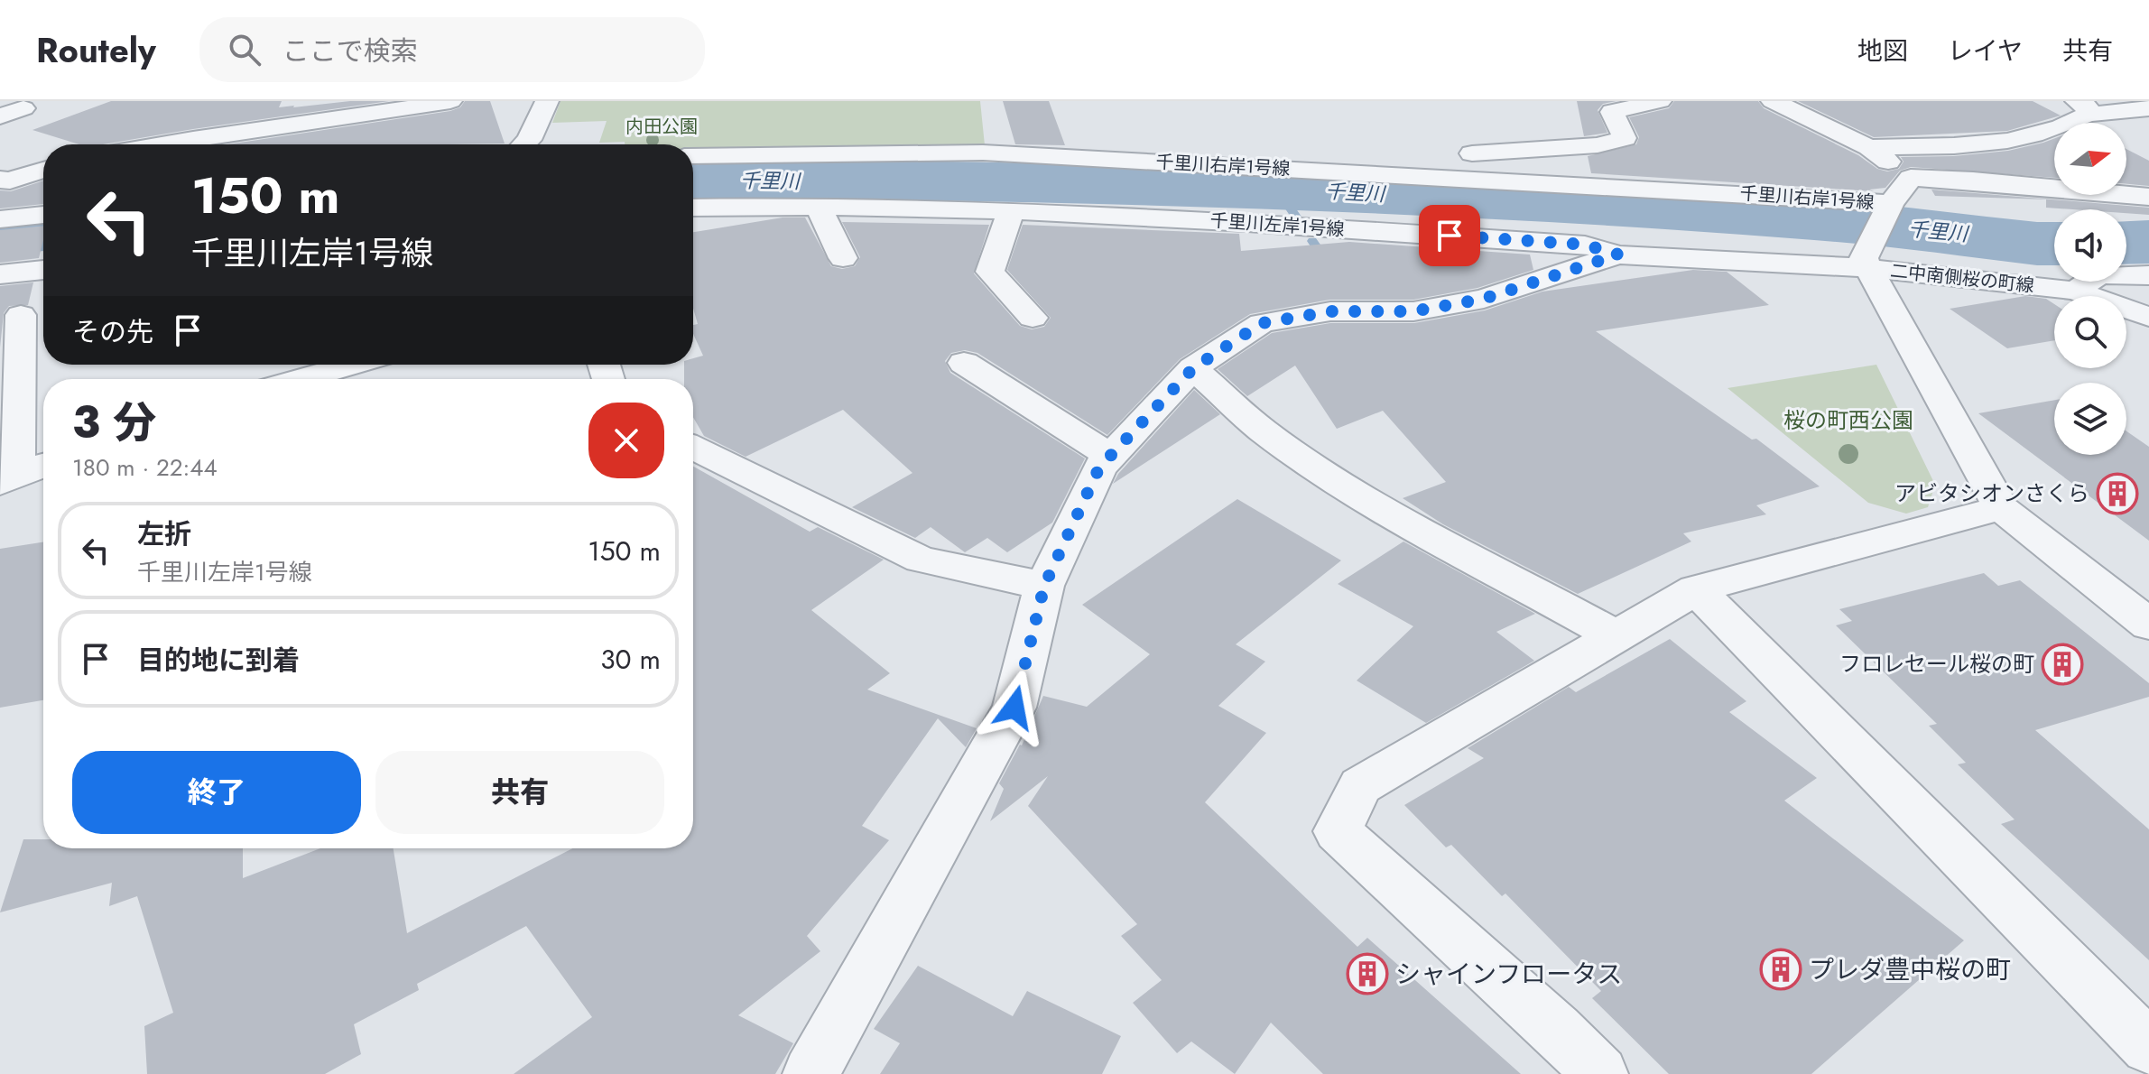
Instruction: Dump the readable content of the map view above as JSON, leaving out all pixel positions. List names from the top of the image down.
{
  "streets": {
    "street": ["千里川右岸1号線", "千里川左岸1号線", "二中南側桜の町線"]
  },
  "crossings": [
    ["千里川左岸1号線", "二中南側桜の町線"]
  ],
  "water": ["千里川"],
  "parks": ["内田公園", "桜の町西公園"],
  "places": {
    "building": [
      "アビタシオンさくら",
      "フロレセール桜の町",
      "プレダ豊中桜の町",
      "シャインフロータス"
    ]
  },
  "north": "right",
  "page": {
    "header": "Routely",
    "search": "ここで検索",
    "nav": ["地図", "レイヤ", "共有"],
    "turn": ["150 m", "千里川左岸1号線"],
    "then": "その先",
    "heading": ["3 分", "180 m · 22:44"],
    "list": [
      {
        "name": "左折",
        "note": "千里川左岸1号線",
        "value": "150 m"
      },
      {
        "name": "目的地に到着",
        "value": "30 m"
      }
    ],
    "buttons": ["終了", "共有"]
  }
}
